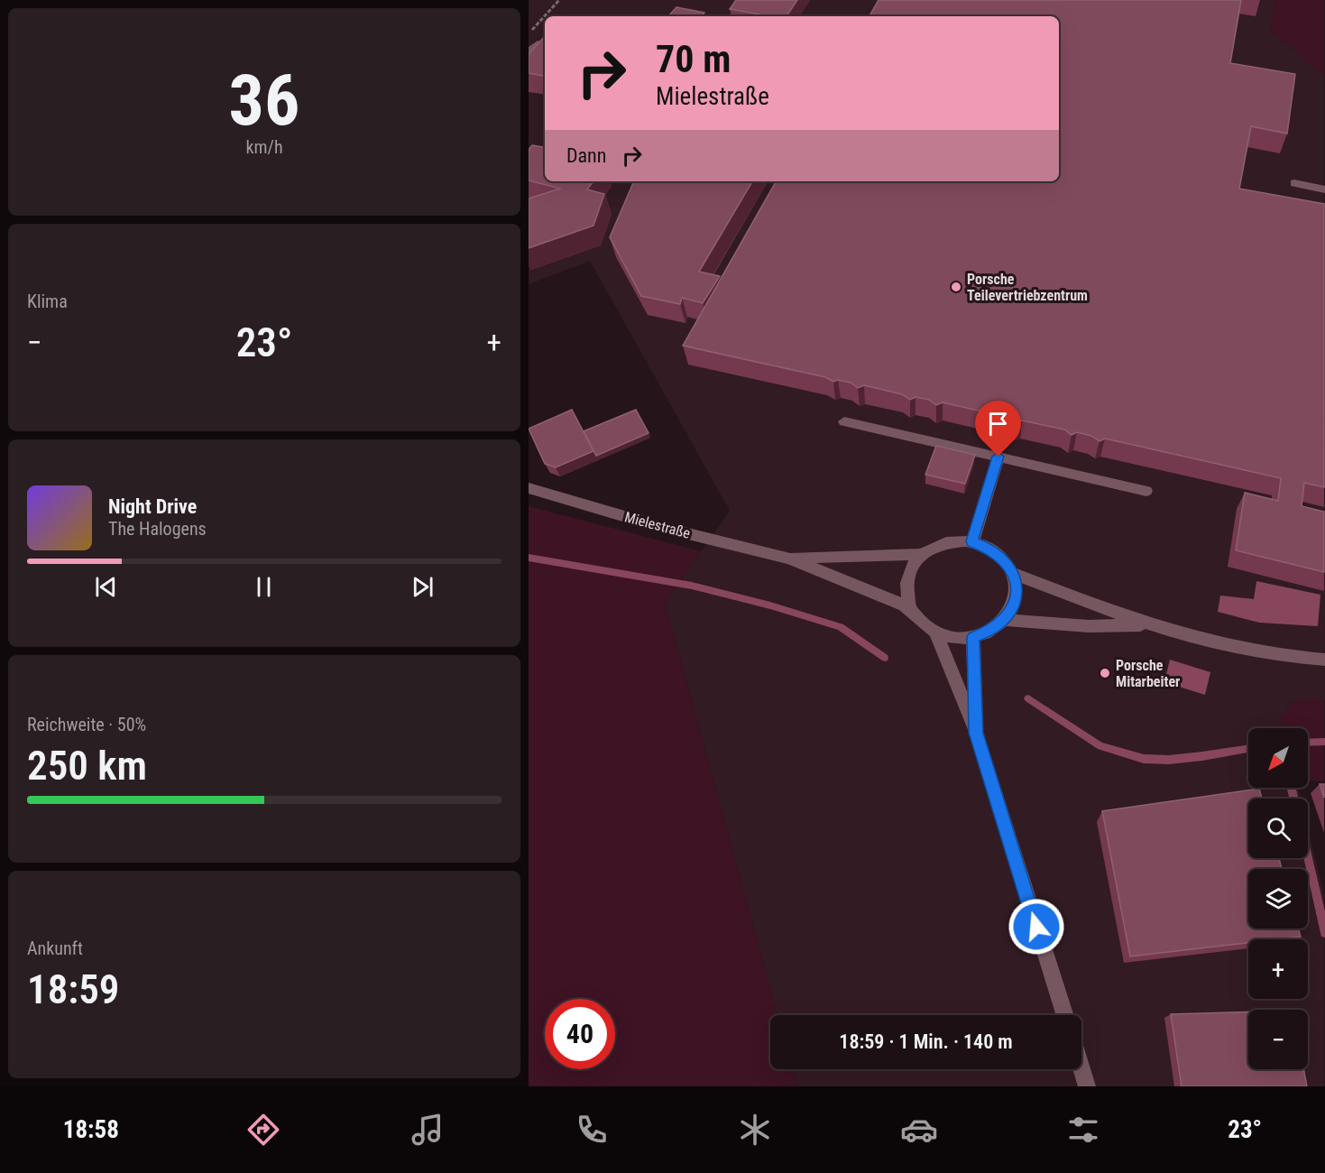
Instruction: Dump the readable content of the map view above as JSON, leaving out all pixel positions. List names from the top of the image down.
{
  "streets": {
    "street": ["Mielestraße"]
  },
  "places": ["Porsche Teilevertriebzentrum", "Porsche Mitarbeiter"],
  "north": "bottom left",
  "page": {
    "tile": [
      ["36", "km/h"],
      "Klima",
      ["Reichweite · 50%", "250 km"],
      ["Ankunft", "18:59"]
    ],
    "turn": ["70 m", "Mielestraße"],
    "then": "Dann",
    "heat": ["−", "23°", "+"],
    "song": ["Night Drive", "The Halogens"],
    "map_buttons": ["+", "−"],
    "limit": "40",
    "trip": "18:59 · 1 Min. · 140 m",
    "tabs": ["18:58", "23°"]
  }
}
